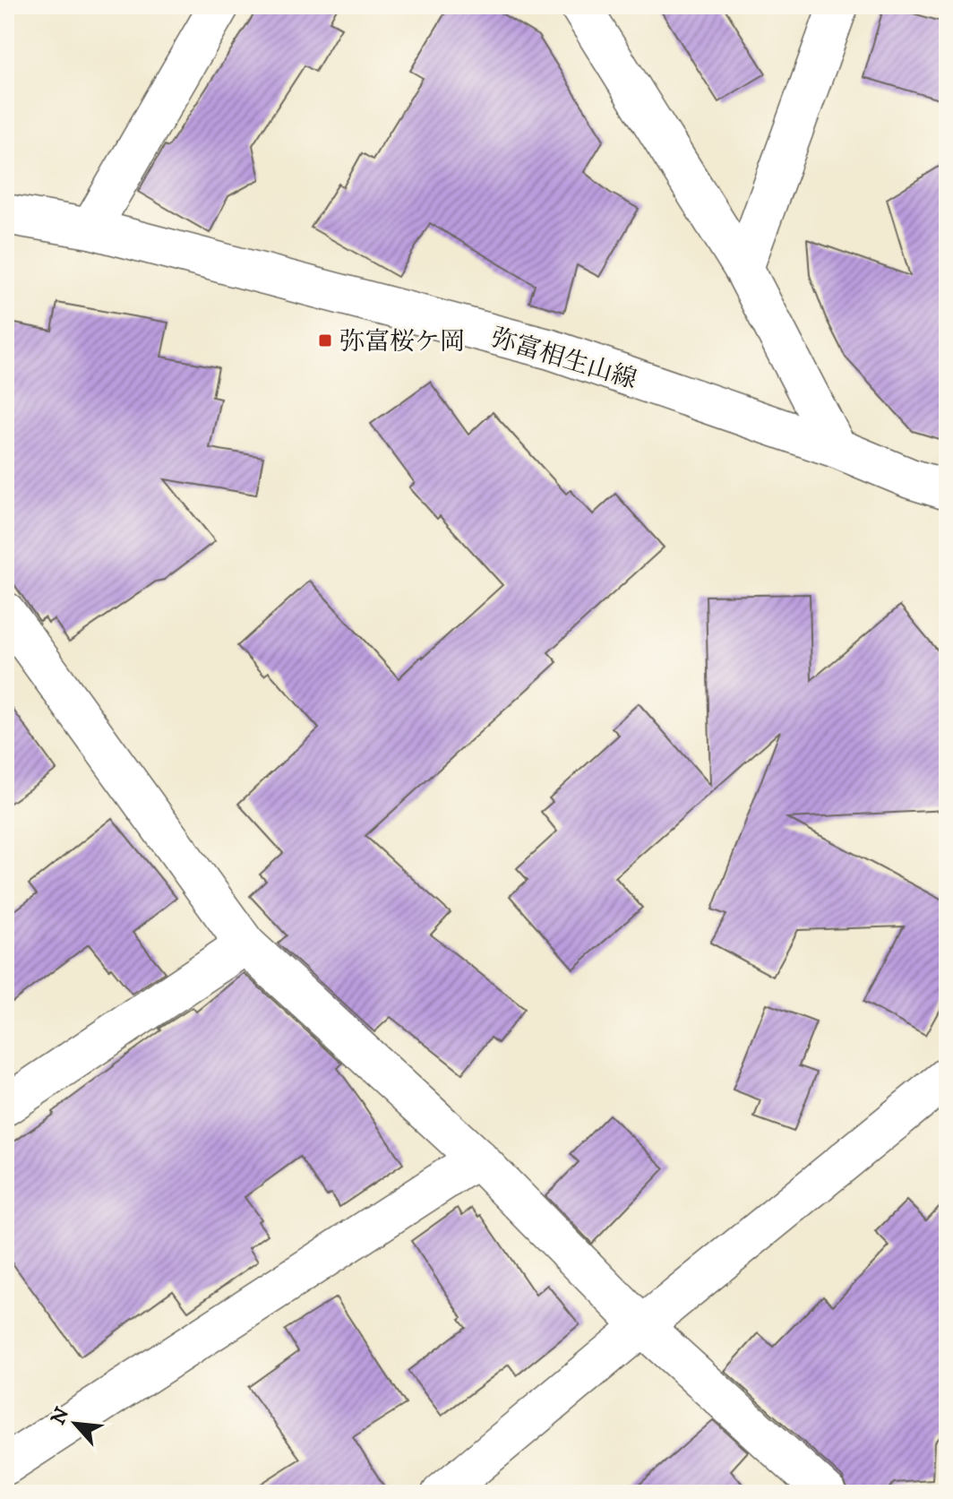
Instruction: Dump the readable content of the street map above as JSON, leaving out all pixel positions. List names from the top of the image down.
{
  "streets": {
    "street": ["弥富相生山線"]
  },
  "places": {
    "transit": ["弥富桜ケ岡"]
  },
  "north": "top left"
}
